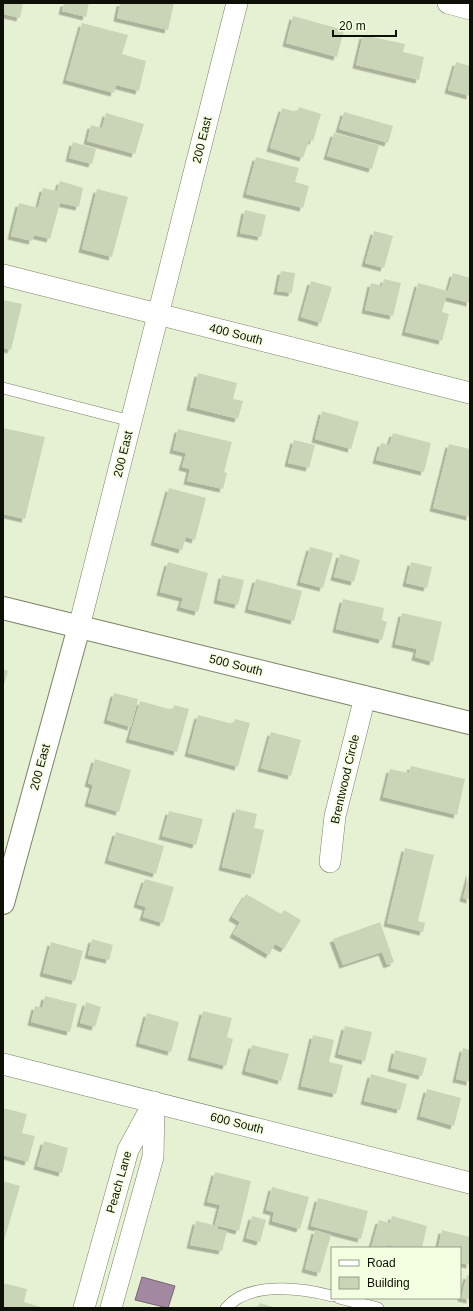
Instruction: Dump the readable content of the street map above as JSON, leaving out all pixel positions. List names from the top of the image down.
{
  "streets": {
    "main road": ["200 East", "500 South"],
    "street": [
      "400 South",
      "Brentwood Circle",
      "600 South",
      "Peach Lane"
    ]
  },
  "crossings": [
    ["200 East", "400 South"],
    ["200 East", "500 South"],
    ["500 South", "Brentwood Circle"],
    ["600 South", "Peach Lane"]
  ],
  "legend": ["Road", "Building"],
  "scale_bar": "20 m"
}
